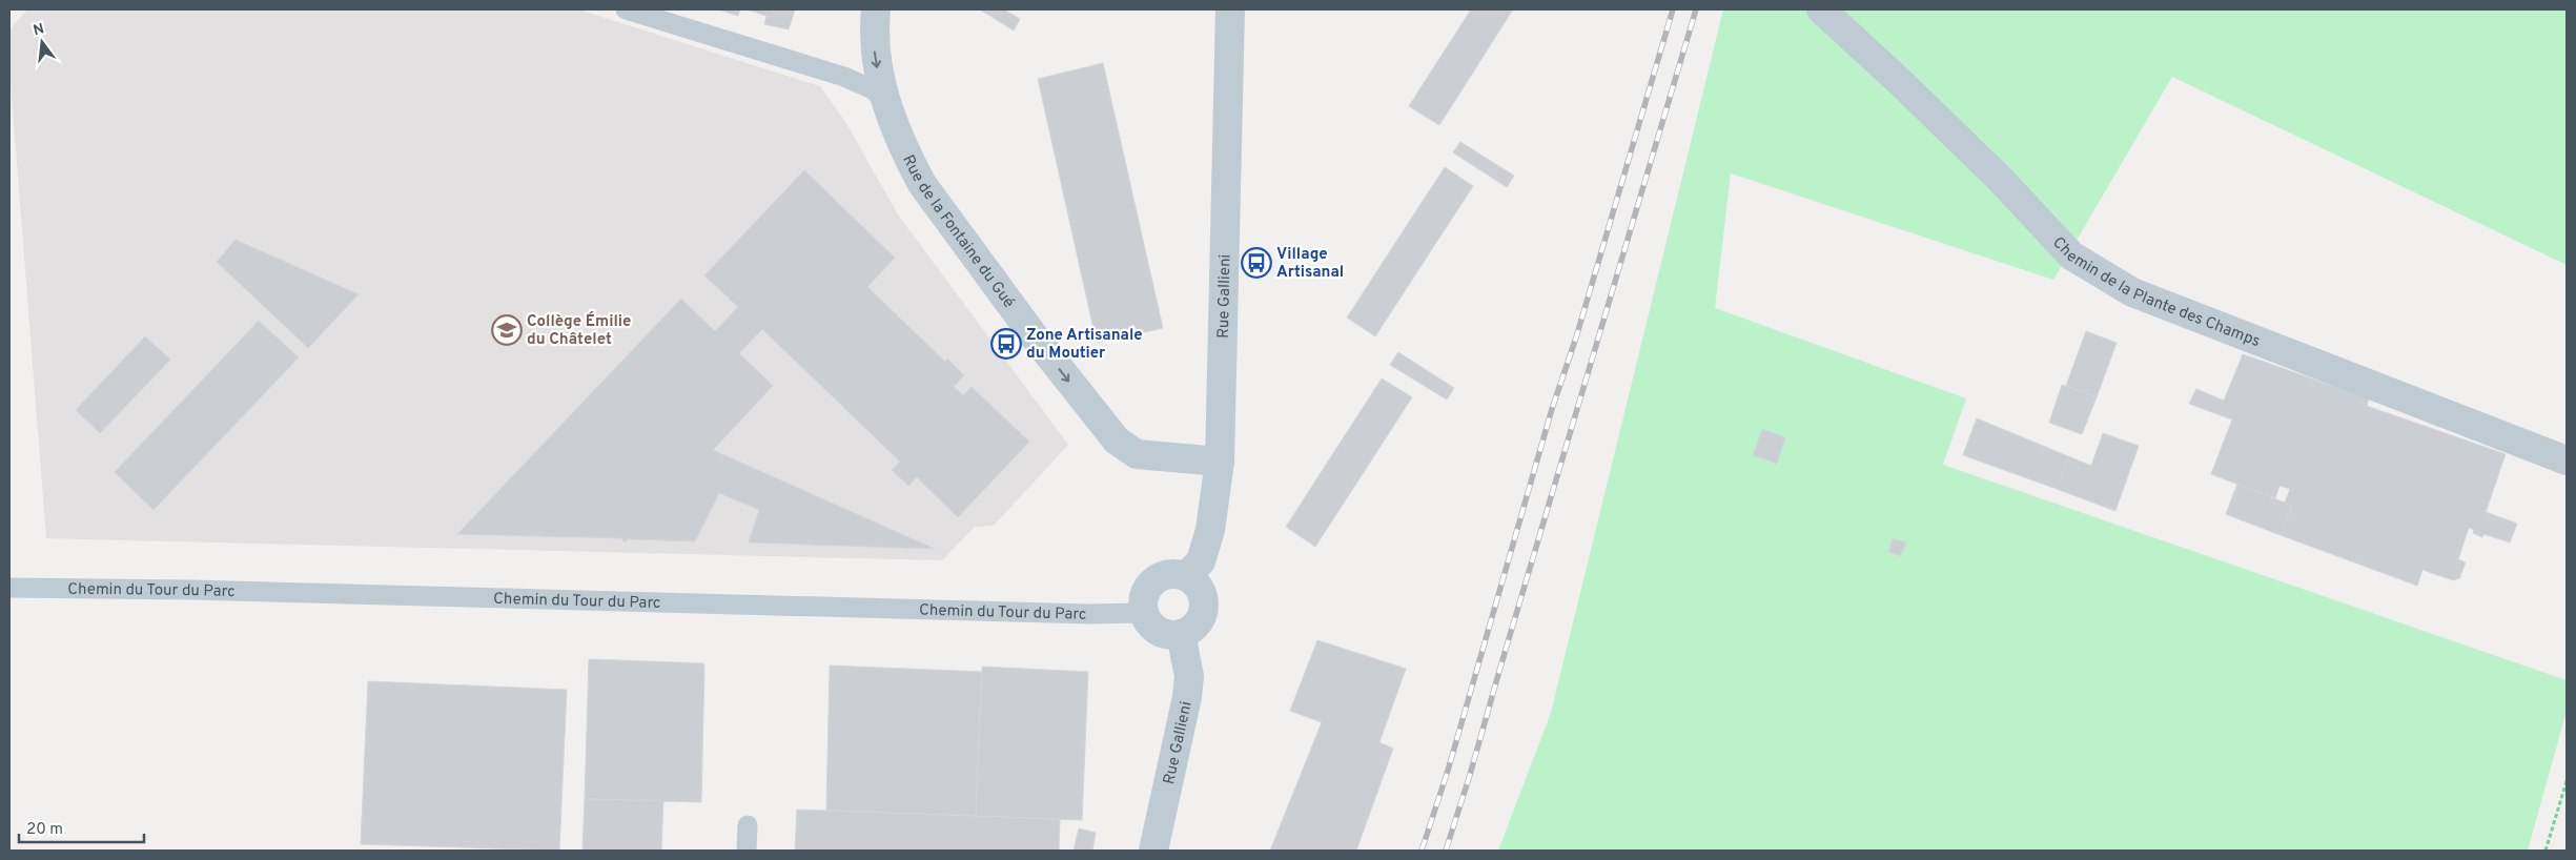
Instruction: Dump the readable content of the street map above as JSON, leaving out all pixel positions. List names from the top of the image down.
{
  "streets": {
    "street": ["Rue de la Fontaine du Gué", "Chemin de la Plante des Champs", "Rue Gallieni"],
    "lane": ["Chemin du Tour du Parc"]
  },
  "crossings": [
    ["Rue de la Fontaine du Gué", "Rue Gallieni"],
    ["Rue Gallieni", "Chemin du Tour du Parc"]
  ],
  "one_way": ["Rue de la Fontaine du Gué"],
  "places": {
    "bus stop": ["Village Artisanal", "Zone Artisanale du Moutier"],
    "school or university": ["Collège Émilie du Châtelet"]
  },
  "scale_bar": "20 m",
  "north": "top"
}
